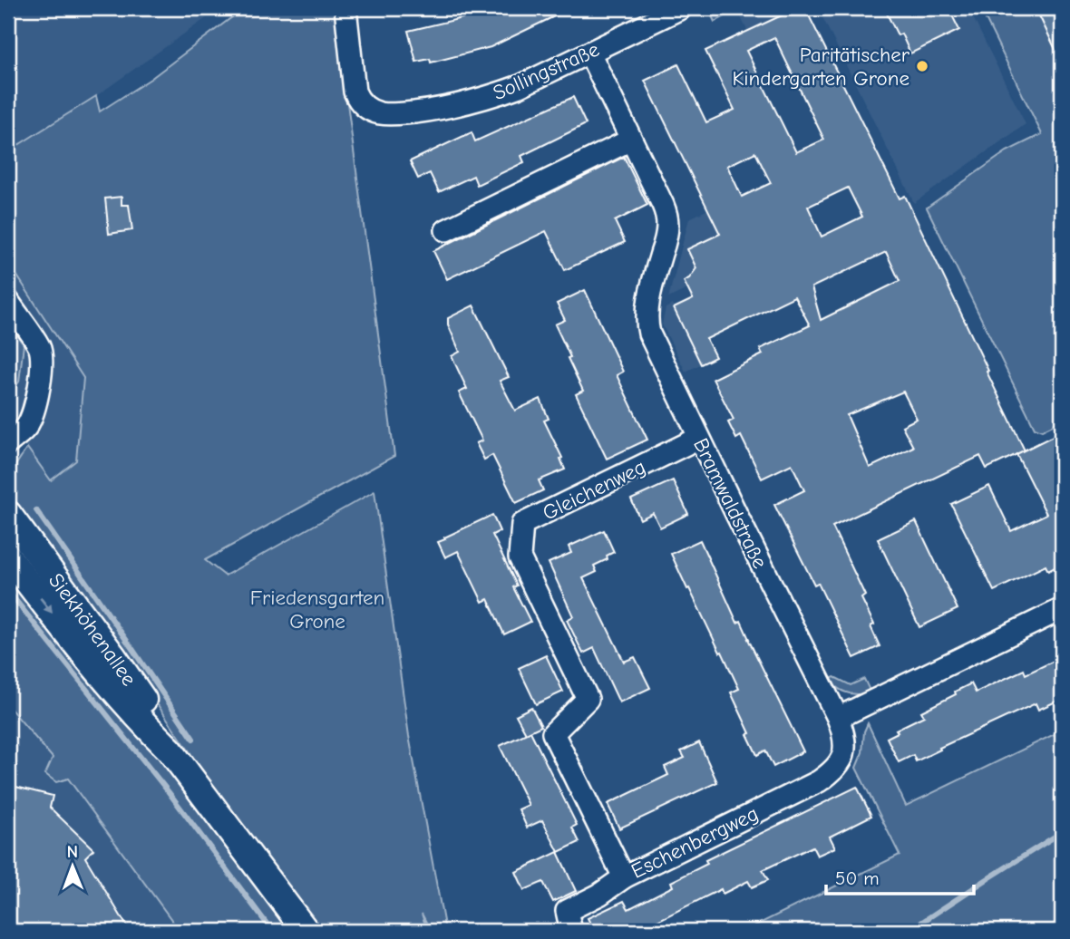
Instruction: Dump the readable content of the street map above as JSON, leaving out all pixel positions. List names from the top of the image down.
{
  "streets": {
    "main road": ["Siekhöhenallee"],
    "street": [
      "Sollingstraße",
      "Gleichenweg",
      "Bramwaldstraße",
      "Eschenbergweg"
    ]
  },
  "crossings": [
    ["Sollingstraße", "Bramwaldstraße"],
    ["Gleichenweg", "Bramwaldstraße"],
    ["Gleichenweg", "Eschenbergweg"],
    ["Bramwaldstraße", "Eschenbergweg"]
  ],
  "parks": ["Friedensgarten Grone"],
  "places": ["Paritätischer Kindergarten Grone"],
  "scale_bar": "50 m",
  "north": "top"
}
